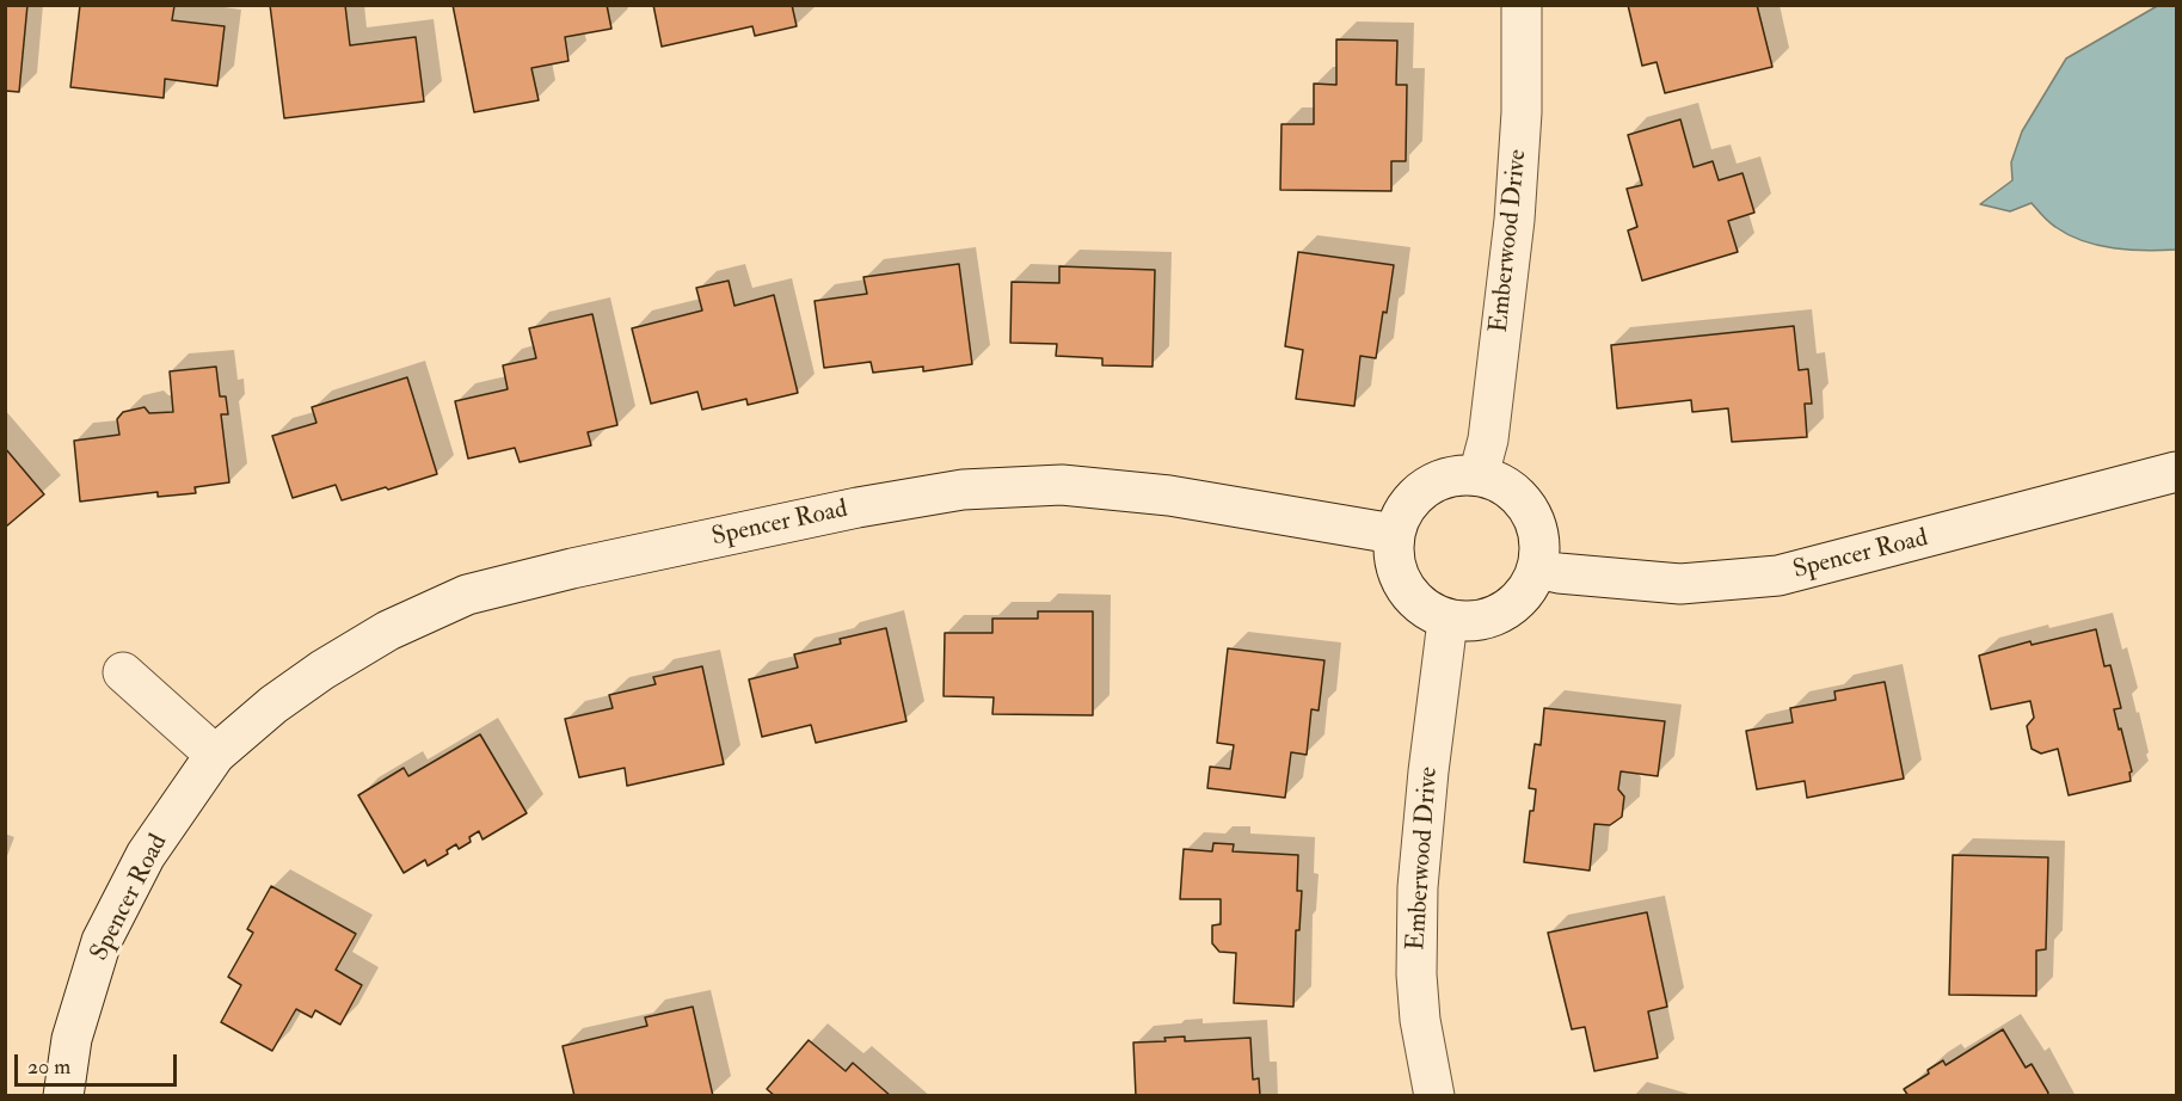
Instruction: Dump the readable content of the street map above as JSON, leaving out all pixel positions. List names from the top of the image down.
{
  "streets": {
    "main road": ["Emberwood Drive", "Spencer Road"]
  },
  "crossings": [
    ["Emberwood Drive", "Spencer Road"]
  ],
  "scale_bar": "20 m"
}
